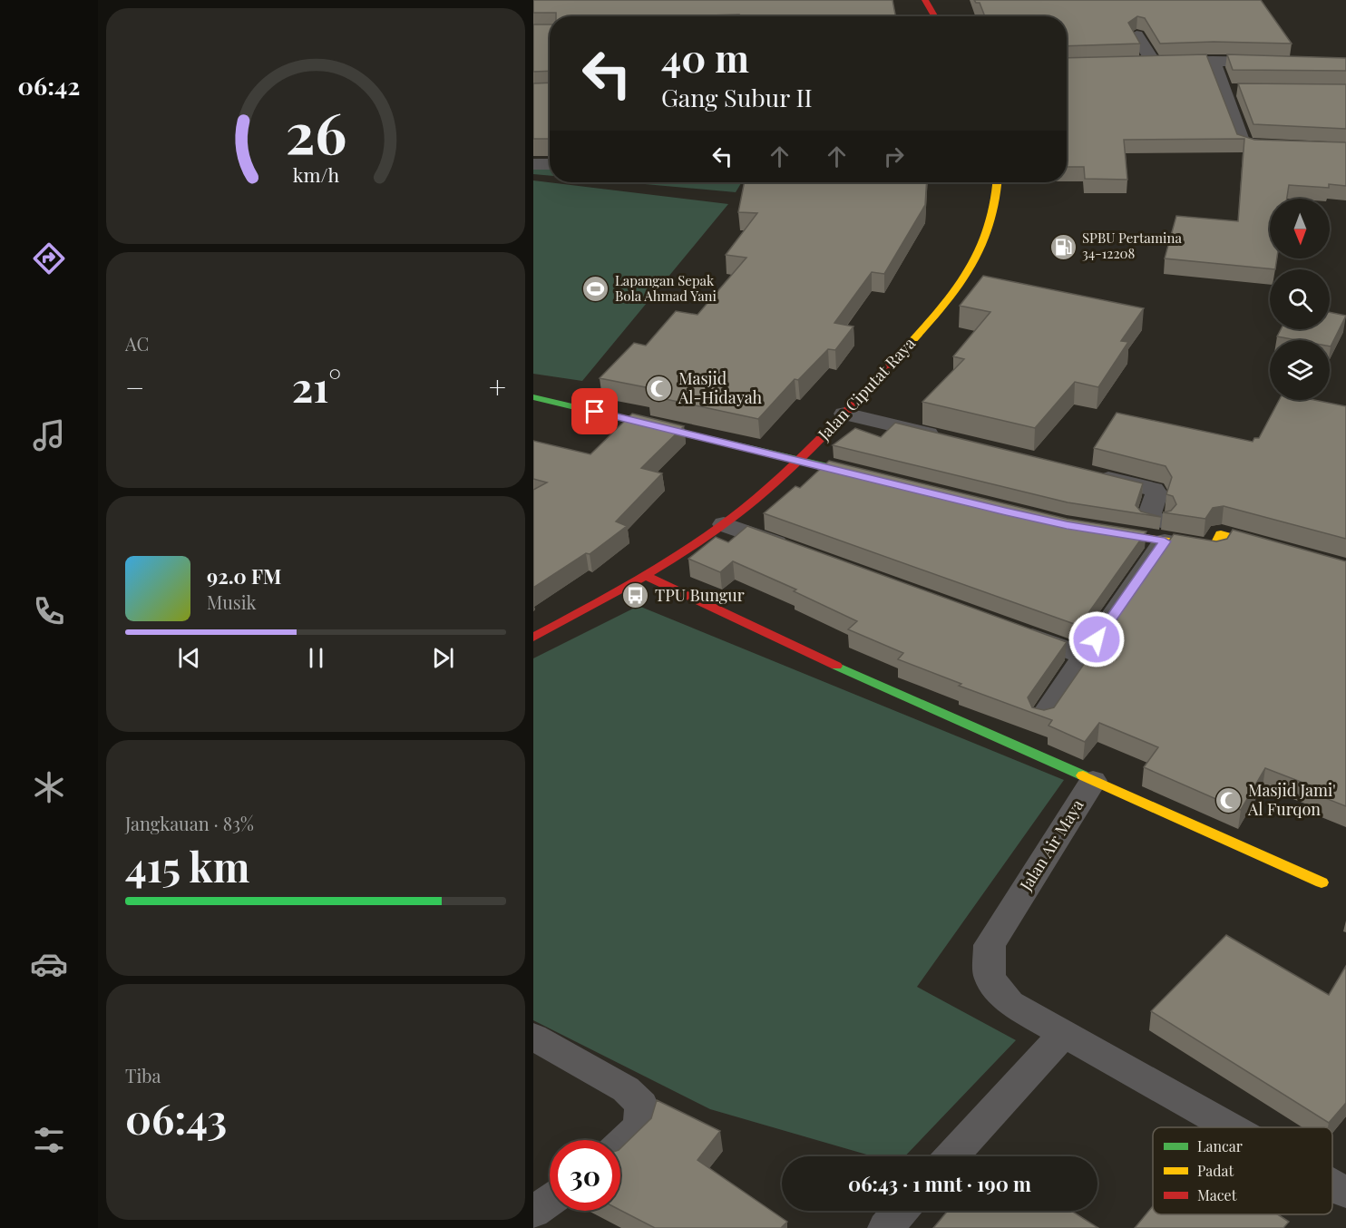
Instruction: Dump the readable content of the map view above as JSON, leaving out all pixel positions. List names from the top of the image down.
{
  "streets": {
    "street": ["Jalan Ciputat Raya", "Jalan Air Maya"]
  },
  "crossings": [
    ["Jalan Ciputat Raya", "Jalan Air Maya"]
  ],
  "places": {
    "fuel station": ["SPBU Pertamina 34-12208"],
    "sports": ["Lapangan Sepak Bola Ahmad Yani"],
    "mosque": ["Masjid Al-Hidayah", "Masjid Jami' Al Furqon"],
    "bus stop": ["TPU Bungur"]
  },
  "legend": ["Lancar", "Padat", "Macet"],
  "north": "bottom",
  "page": {
    "tabs": "06:42",
    "turn": ["40 m", "Gang Subur II"],
    "tile": [
      "AC",
      ["Jangkauan · 83%", "415 km"],
      ["Tiba", "06:43"]
    ],
    "heat": ["−", "21°", "+"],
    "song": ["92.0 FM", "Musik"],
    "limit": "30",
    "trip": "06:43 · 1 mnt · 190 m",
    "gauge": ["26", "km/h"]
  }
}
